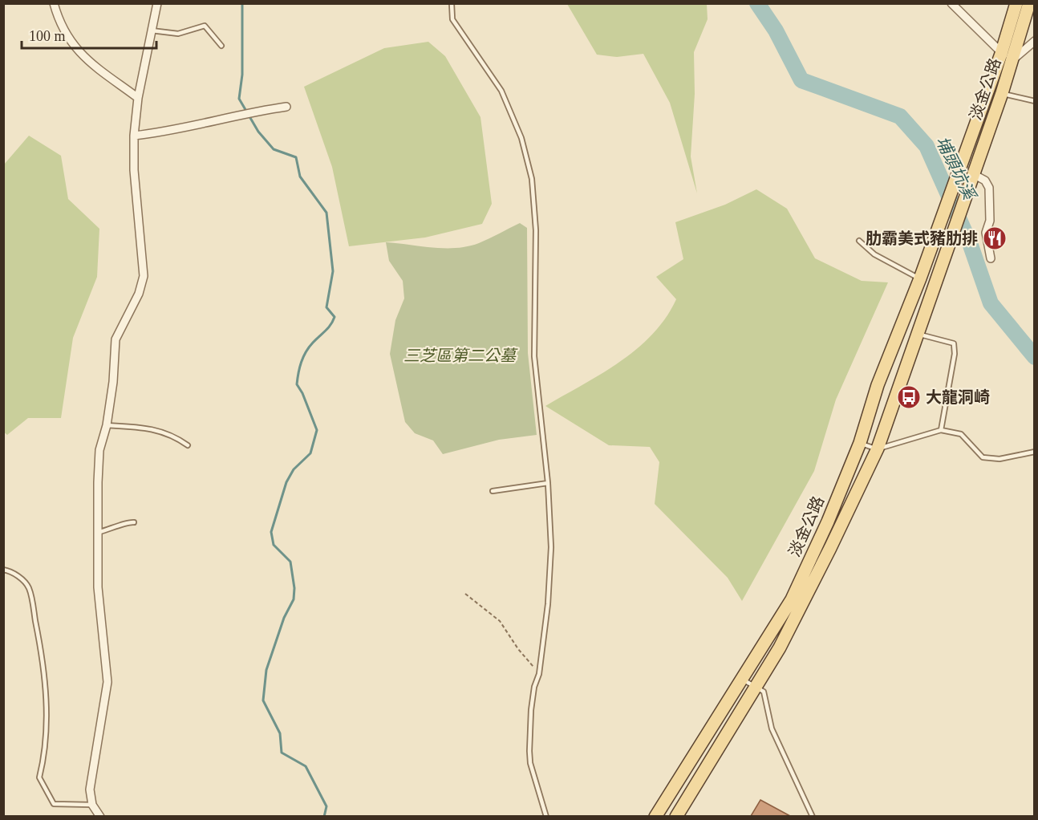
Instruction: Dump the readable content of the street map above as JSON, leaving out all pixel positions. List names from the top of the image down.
{
  "streets": {
    "main road": ["淡金公路"]
  },
  "water": ["埔頭坑溪"],
  "parks": ["三芝區第二公墓"],
  "places": {
    "restaurant": ["肋霸美式豬肋排"],
    "bus stop": ["大龍洞崎"]
  },
  "scale_bar": "100 m"
}
